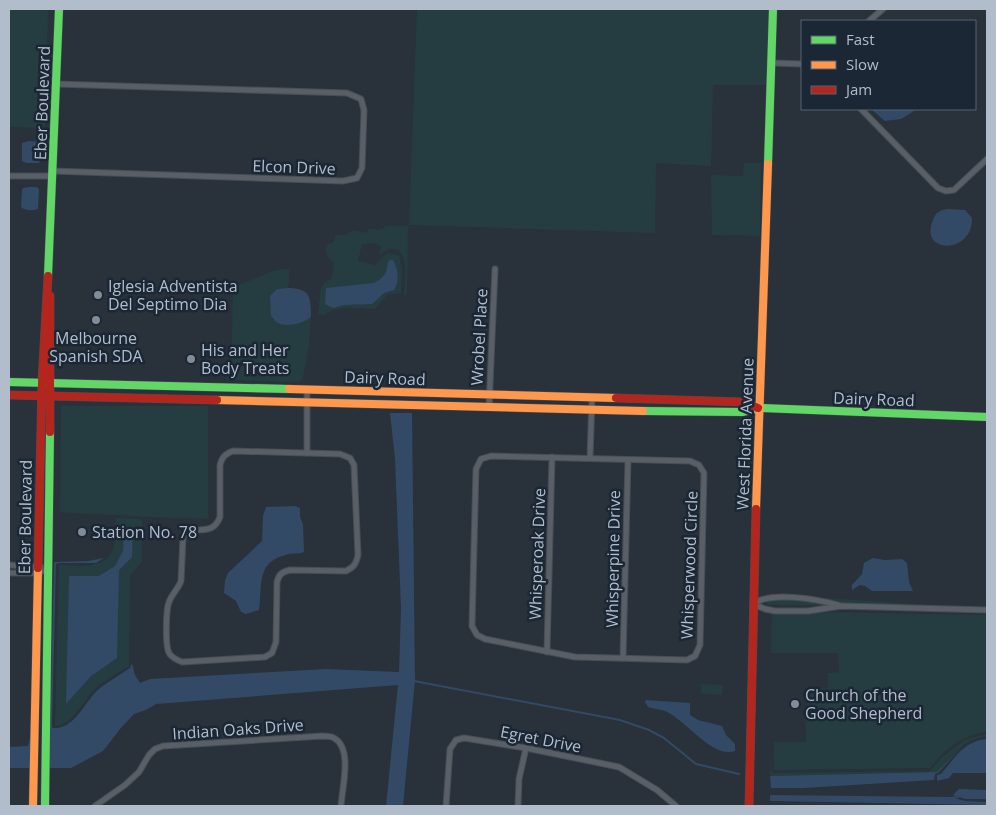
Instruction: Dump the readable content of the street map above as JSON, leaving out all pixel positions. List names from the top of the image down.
{
  "streets": {
    "street": [
      "Eber Boulevard",
      "Elcon Drive",
      "Wrobel Place",
      "Dairy Road",
      "West Florida Avenue",
      "Whisperoak Drive",
      "Whisperpine Drive",
      "Whisperwood Circle",
      "Indian Oaks Drive",
      "Egret Drive"
    ]
  },
  "crossings": [
    ["Eber Boulevard", "Elcon Drive"],
    ["Eber Boulevard", "Dairy Road"],
    ["Wrobel Place", "Dairy Road"],
    ["Dairy Road", "West Florida Avenue"],
    ["Whisperoak Drive", "Whisperwood Circle"],
    ["Whisperpine Drive", "Whisperwood Circle"]
  ],
  "places": [
    "Iglesia Adventista Del Septimo Dia",
    "Melbourne Spanish SDA",
    "His and Her Body Treats",
    "Station No. 78",
    "Church of the Good Shepherd"
  ],
  "legend": ["Fast", "Slow", "Jam"]
}
